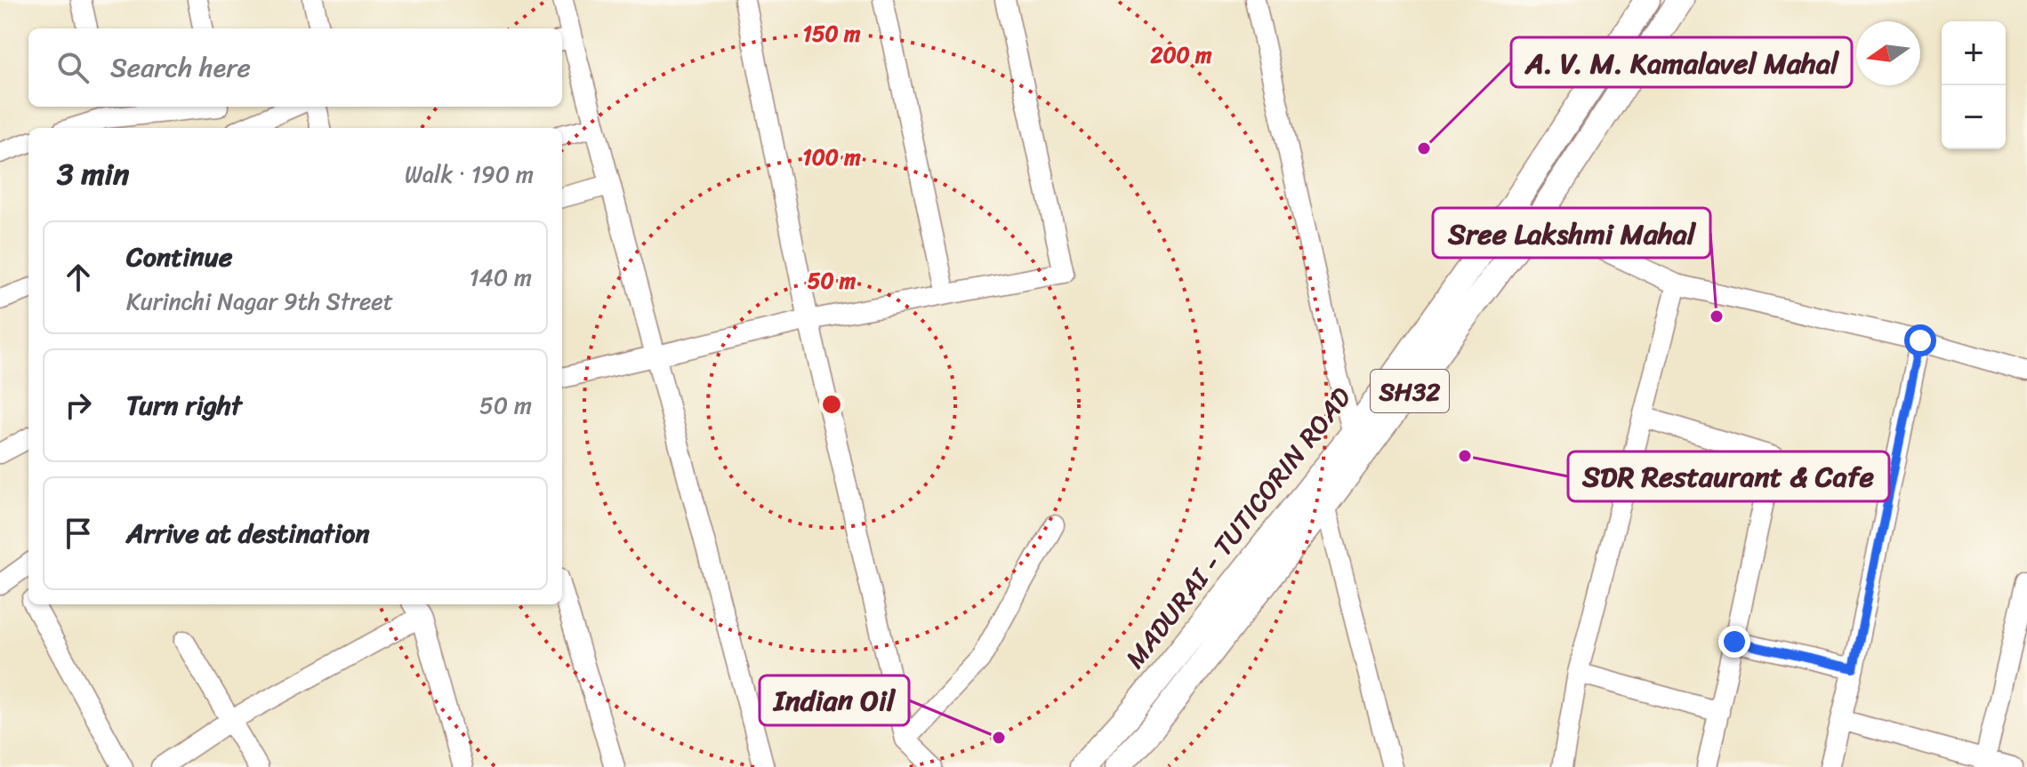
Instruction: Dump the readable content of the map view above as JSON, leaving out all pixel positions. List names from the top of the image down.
{
  "streets": {
    "main road": ["SH32", "MADURAI - TUTICORIN ROAD"]
  },
  "places": [
    "A. V. M. Kamalavel Mahal",
    "Sree Lakshmi Mahal",
    "SDR Restaurant & Cafe",
    "Indian Oil"
  ],
  "north": "left",
  "page": {
    "map_buttons": ["+", "−"],
    "search": "Search here",
    "heading": ["3 min", "Walk · 190 m"],
    "list": [
      ["Continue", "Kurinchi Nagar 9th Street", "140 m"],
      ["Turn right", "50 m"],
      "Arrive at destination"
    ]
  },
  "rings": [
    "150 m",
    "200 m",
    "100 m",
    "50 m"
  ]
}
